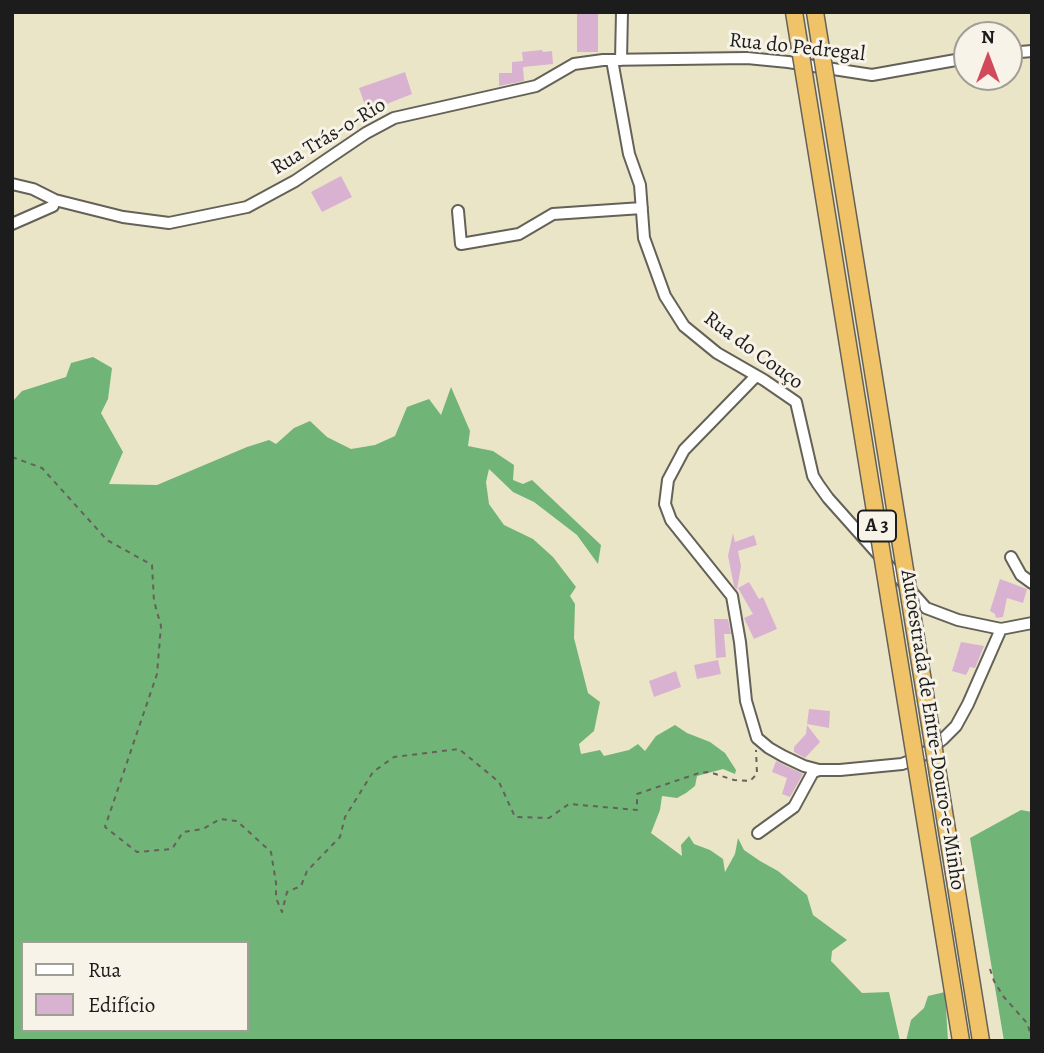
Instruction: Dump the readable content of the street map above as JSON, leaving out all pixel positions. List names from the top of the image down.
{
  "streets": {
    "highway": ["A 3", "Autoestrada de Entre-Douro-e-Minho"],
    "street": ["Rua do Pedregal", "Rua Trás-o-Rio", "Rua do Couço"]
  },
  "crossings": [
    ["Rua do Pedregal", "Rua Trás-o-Rio"],
    ["Rua do Pedregal", "Rua do Couço"],
    ["Rua Trás-o-Rio", "Rua do Couço"]
  ],
  "legend": ["Rua", "Edifício"],
  "north": "top"
}
